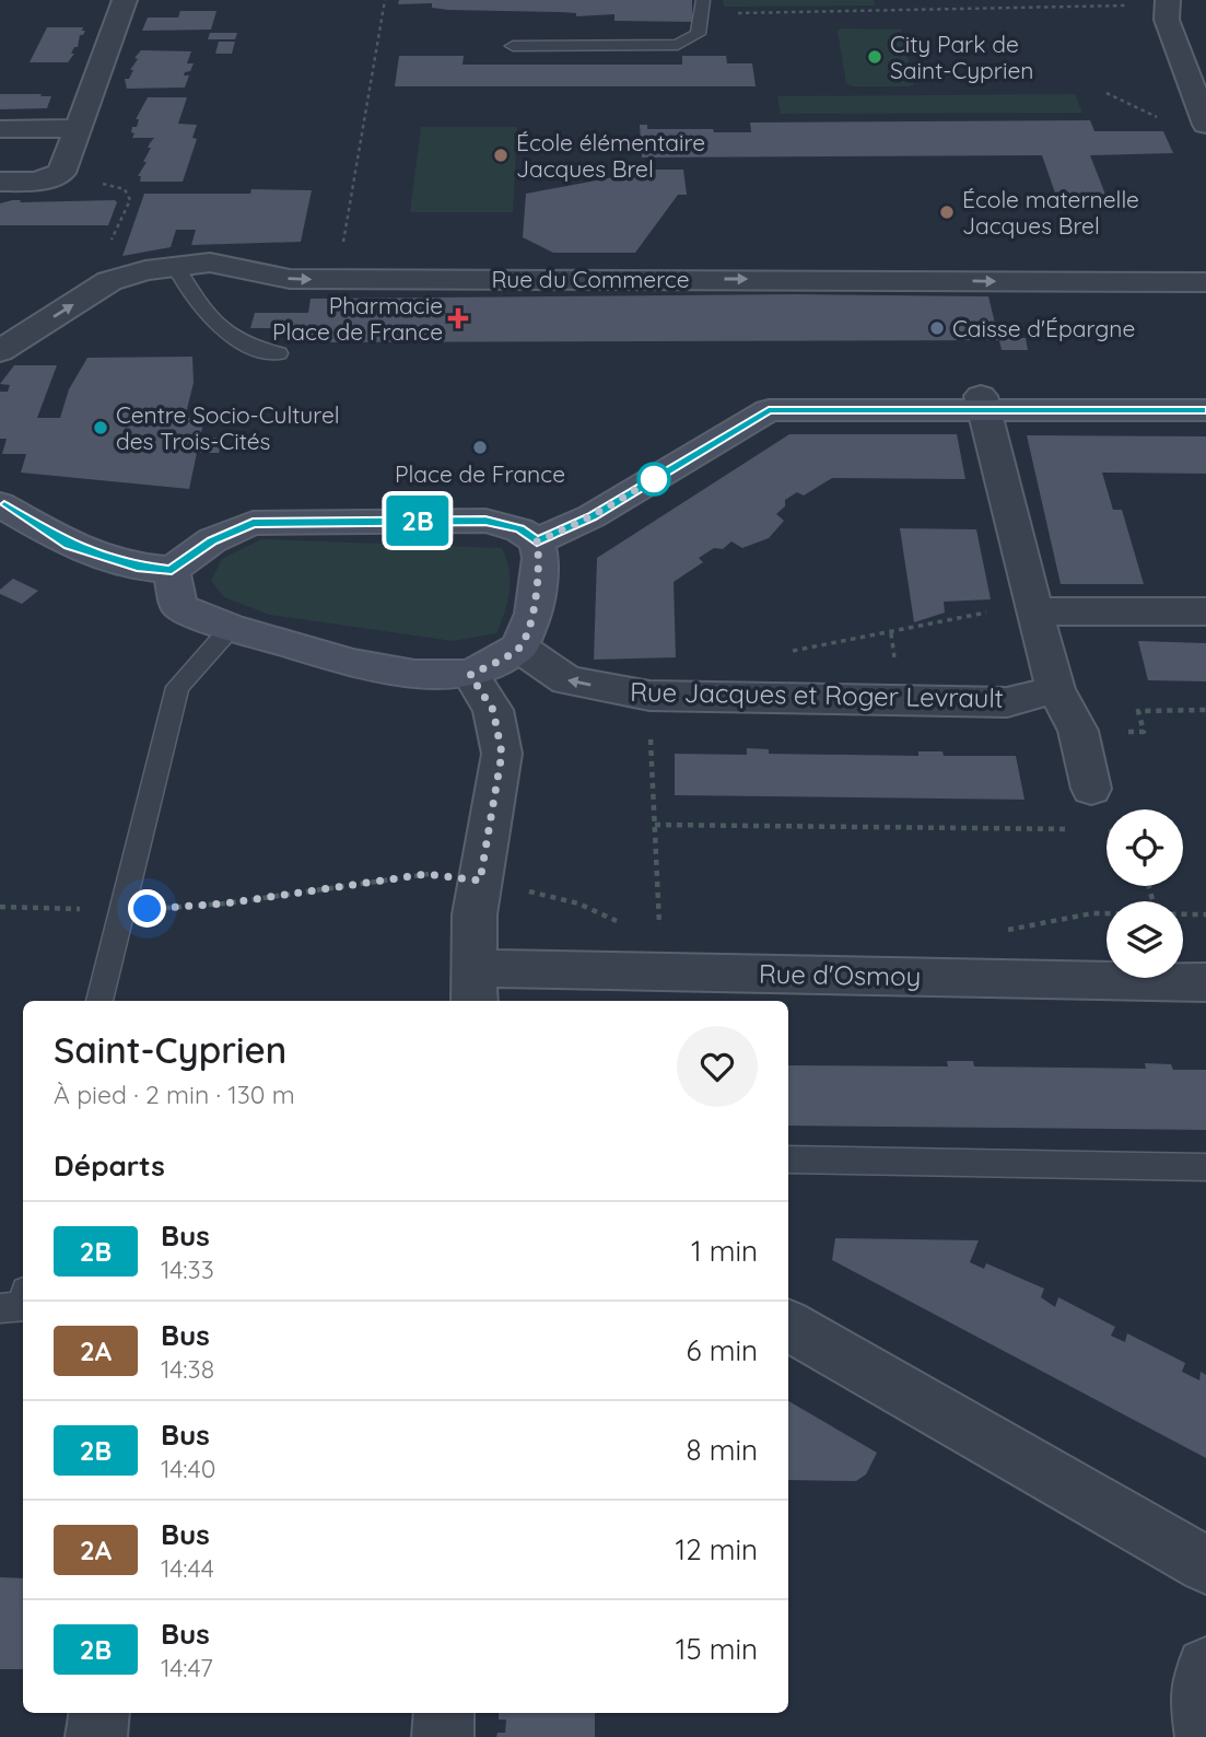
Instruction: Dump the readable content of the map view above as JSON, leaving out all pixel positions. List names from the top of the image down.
{
  "streets": {
    "street": ["Rue du Commerce", "Rue Jacques et Roger Levrault", "Rue d'Osmoy"]
  },
  "places": {
    "other": [
      "City Park de Saint-Cyprien",
      "École élémentaire Jacques Brel",
      "École maternelle Jacques Brel",
      "Caisse d'Épargne",
      "Centre Socio-Culturel des Trois-Cités",
      "Place de France"
    ],
    "health": ["Pharmacie Place de France"]
  },
  "lines": ["bus line 2B"],
  "page": {
    "on_map": "2B",
    "heading": [
      ["Saint-Cyprien", "À pied · 2 min · 130 m"],
      "Départs"
    ],
    "list": [
      {
        "mark": "2B",
        "name": "Bus",
        "note": "14:33",
        "value": "1 min"
      },
      {
        "mark": "2A",
        "name": "Bus",
        "note": "14:38",
        "value": "6 min"
      },
      {
        "mark": "2B",
        "name": "Bus",
        "note": "14:40",
        "value": "8 min"
      },
      {
        "mark": "2A",
        "name": "Bus",
        "note": "14:44",
        "value": "12 min"
      },
      {
        "mark": "2B",
        "name": "Bus",
        "note": "14:47",
        "value": "15 min"
      }
    ]
  }
}
